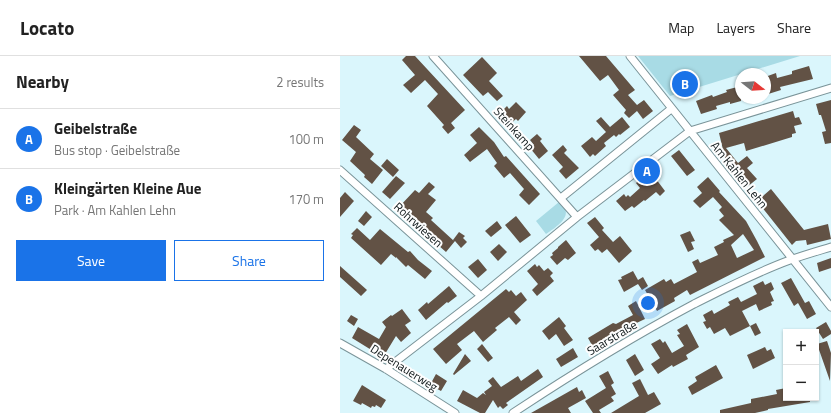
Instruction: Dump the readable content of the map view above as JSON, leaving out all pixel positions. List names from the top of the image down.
{
  "streets": {
    "street": [
      "Steinkamp",
      "Am Kahlen Lehn",
      "Rohrwiesen",
      "Saarstraße",
      "Depenauerweg"
    ]
  },
  "crossings": [
    ["Am Kahlen Lehn", "Saarstraße"]
  ],
  "north": "right",
  "page": {
    "header": "Locato",
    "nav": ["Map", "Layers", "Share"],
    "heading": ["Nearby", "2 results"],
    "pins": ["B", "A"],
    "list": [
      {
        "mark": "A",
        "name": "Geibelstraße",
        "note": "Bus stop · Geibelstraße",
        "value": "100 m"
      },
      {
        "mark": "B",
        "name": "Kleingärten Kleine Aue",
        "note": "Park · Am Kahlen Lehn",
        "value": "170 m"
      }
    ],
    "buttons": ["Save", "Share"],
    "map_buttons": ["+", "−"]
  }
}
